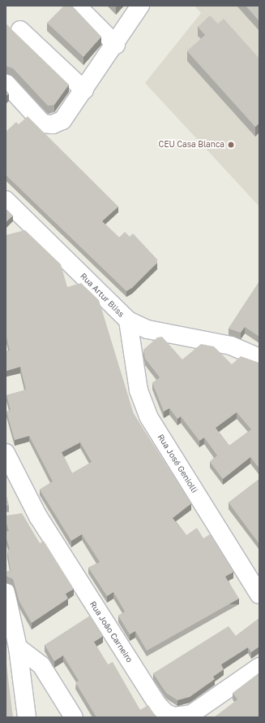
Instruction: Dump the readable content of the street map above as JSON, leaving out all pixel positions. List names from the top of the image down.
{
  "streets": {
    "street": ["Rua Artur Bliss", "Rua José Geniolli", "Rua João Carneiro"]
  },
  "crossings": [
    ["Rua Artur Bliss", "Rua José Geniolli"]
  ],
  "places": ["CEU Casa Blanca"]
}
